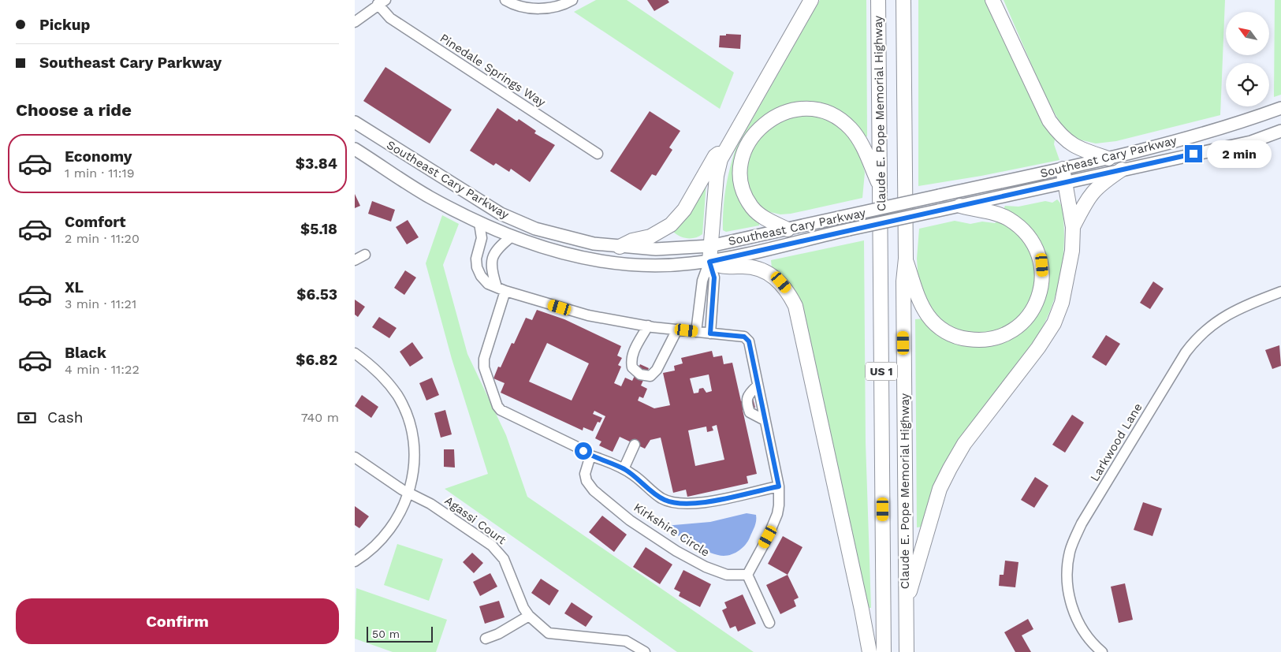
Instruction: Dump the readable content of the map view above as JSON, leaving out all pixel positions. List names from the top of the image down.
{
  "streets": {
    "highway": ["Claude E. Pope Memorial Highway", "US 1"],
    "main road": ["Southeast Cary Parkway"],
    "street": [
      "Pinedale Springs Way",
      "Larkwood Lane",
      "Agassi Court",
      "Kirkshire Circle"
    ]
  },
  "scale_bar": "50 m",
  "north": "top left",
  "page": {
    "banner": ["Pickup", "Southeast Cary Parkway"],
    "heading": "Choose a ride",
    "list": [
      {
        "name": "Economy",
        "note": "1 min · 11:19",
        "value": "$3.84"
      },
      {
        "name": "Comfort",
        "note": "2 min · 11:20",
        "value": "$5.18"
      },
      {
        "name": "XL",
        "note": "3 min · 11:21",
        "value": "$6.53"
      },
      {
        "name": "Black",
        "note": "4 min · 11:22",
        "value": "$6.82"
      }
    ],
    "bubble": "2 min",
    "pay": ["Cash", "740 m"],
    "buttons": "Confirm",
    "scale": "50 m"
  }
}
